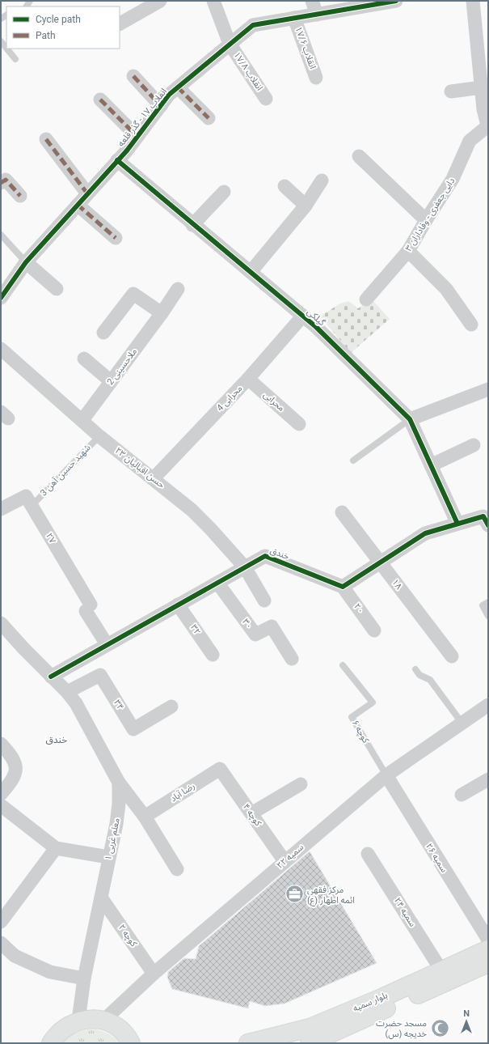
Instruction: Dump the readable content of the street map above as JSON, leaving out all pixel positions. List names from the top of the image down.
{
  "streets": {
    "main road": ["بلوار سمیه"],
    "street": [
      "انقلاب ۱۷/۶",
      "انقلاب ۱۷/۸",
      "انقلاب ۱۷ - گذر قلعه",
      "دایی جعفری - وفاداران ۳",
      "گیلکی",
      "ملاحسینی 2",
      "محرابی 4",
      "محرابی",
      "۲۳ حسن اقبالیان",
      "۲۷",
      "خندق",
      "۱۸",
      "۲۰",
      "۳۰",
      "۳۲",
      "۳۴",
      "رضا آباد",
      "کوچه ۴",
      "معلم غربی ۱",
      "سمیه ۲۲",
      "سمیه ۲۶",
      "سمیه ۲۴",
      "کوچه ۲"
    ],
    "lane": ["شهید حسین آهن 3", "کوچه ۶"]
  },
  "crossings": [
    ["انقلاب ۱۷/۶", "انقلاب ۱۷ - گذر قلعه"],
    ["انقلاب ۱۷/۸", "انقلاب ۱۷ - گذر قلعه"],
    ["انقلاب ۱۷ - گذر قلعه", "گیلکی"],
    ["گیلکی", "محرابی 4"],
    ["ملاحسینی 2", "۲۳ حسن اقبالیان"],
    ["محرابی 4", "محرابی"],
    ["محرابی 4", "۲۳ حسن اقبالیان"],
    ["۲۳ حسن اقبالیان", "شهید حسین آهن 3"],
    ["۲۳ حسن اقبالیان", "خندق"],
    ["شهید حسین آهن 3", "۲۷"],
    ["۲۷", "خندق"],
    ["خندق", "۲۰"],
    ["خندق", "۳۰"],
    ["خندق", "۳۲"],
    ["خندق", "معلم غربی ۱"],
    ["۳۴", "معلم غربی ۱"],
    ["کوچه ۶", "سمیه ۲۲"],
    ["کوچه ۶", "سمیه ۲۶"],
    ["رضا آباد", "کوچه ۴"],
    ["کوچه ۴", "سمیه ۲۲"],
    ["معلم غربی ۱", "کوچه ۲"],
    ["سمیه ۲۲", "سمیه ۲۶"],
    ["سمیه ۲۲", "کوچه ۲"],
    ["سمیه ۲۴", "بلوار سمیه"]
  ],
  "districts": ["خندق"],
  "places": {
    "office": ["مرکز فقهی ائمه اطهار (ع)"],
    "mosque": ["مسجد حضرت خدیجه (س)"]
  },
  "legend": ["Cycle path", "Path"],
  "north": "top"
}
